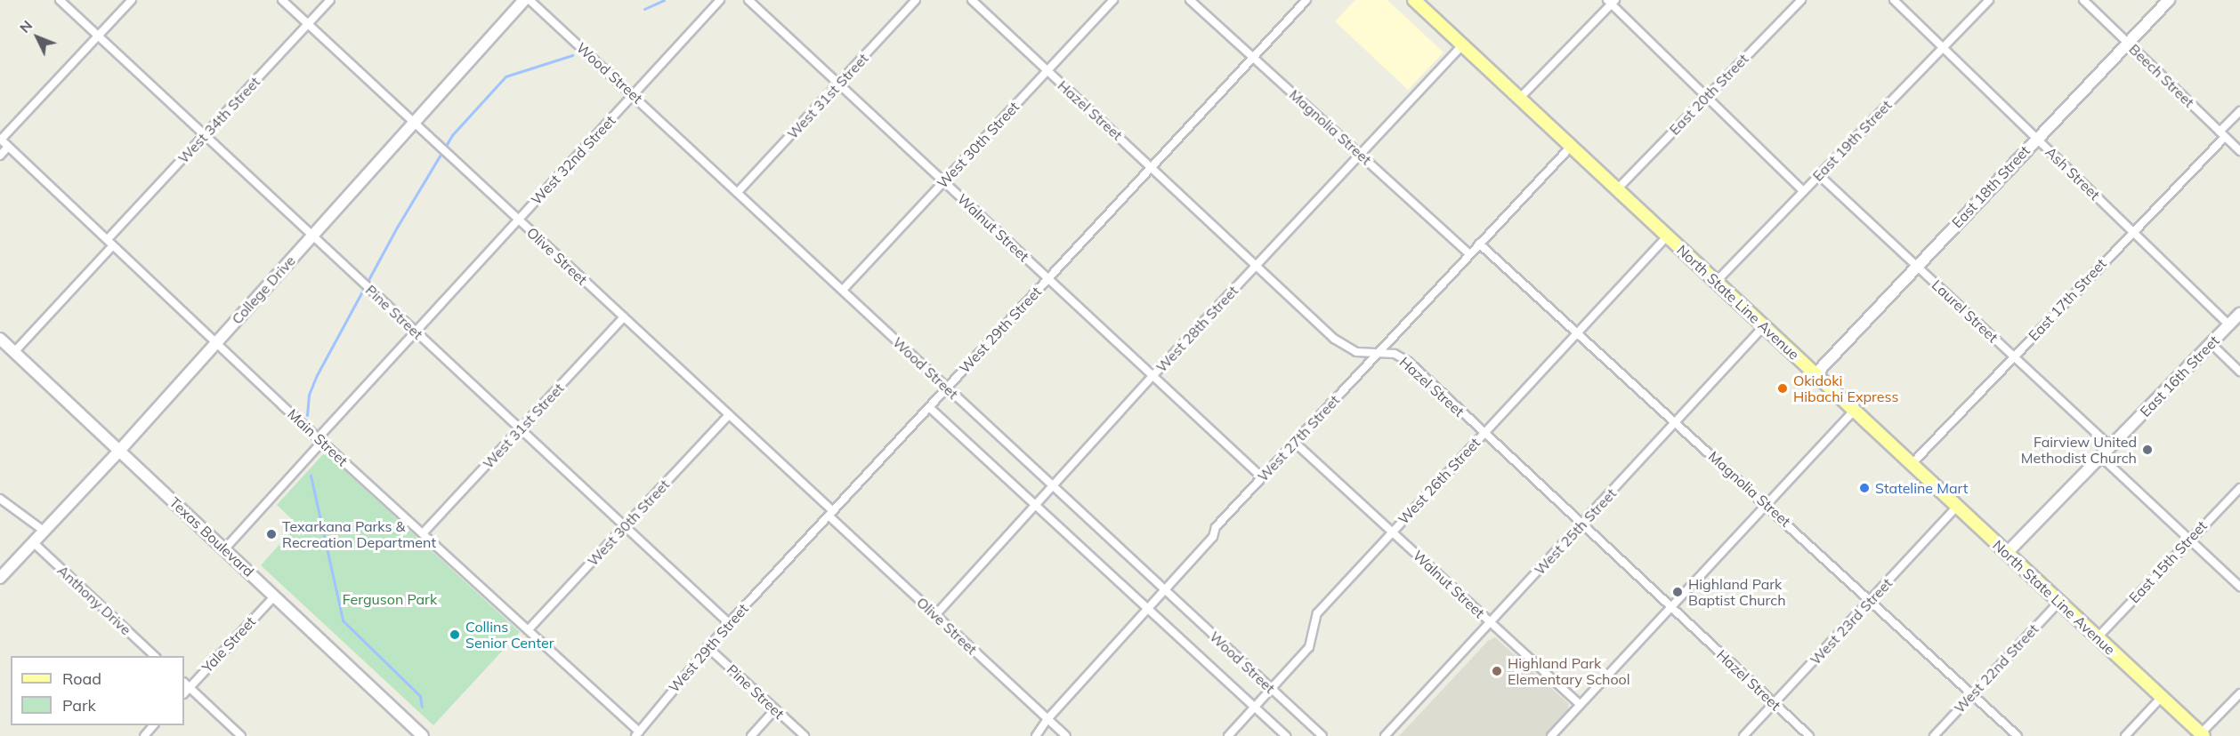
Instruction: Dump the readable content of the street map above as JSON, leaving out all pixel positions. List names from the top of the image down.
{
  "streets": {
    "main road": ["North State Line Avenue"],
    "street": [
      "Wood Street",
      "Beech Street",
      "East 20th Street",
      "West 31st Street",
      "Hazel Street",
      "West 34th Street",
      "Magnolia Street",
      "East 19th Street",
      "West 30th Street",
      "West 32nd Street",
      "Ash Street",
      "East 18th Street",
      "Walnut Street",
      "Olive Street",
      "College Drive",
      "East 17th Street",
      "Laurel Street",
      "Pine Street",
      "West 28th Street",
      "West 29th Street",
      "East 16th Street",
      "Main Street",
      "West 27th Street",
      "West 26th Street",
      "West 25th Street",
      "Texas Boulevard",
      "East 15th Street",
      "Anthony Drive",
      "West 23rd Street",
      "Yale Street",
      "West 22nd Street"
    ]
  },
  "crossings": [
    ["Wood Street", "West 31st Street"],
    ["Wood Street", "West 30th Street"],
    ["Wood Street", "West 32nd Street"],
    ["Wood Street", "West 28th Street"],
    ["Wood Street", "West 29th Street"],
    ["Wood Street", "West 27th Street"],
    ["Wood Street", "West 26th Street"],
    ["Beech Street", "East 18th Street"],
    ["Beech Street", "East 17th Street"],
    ["East 20th Street", "North State Line Avenue"],
    ["West 31st Street", "Walnut Street"],
    ["West 31st Street", "Olive Street"],
    ["West 31st Street", "Pine Street"],
    ["West 31st Street", "Main Street"],
    ["Hazel Street", "West 30th Street"],
    ["Hazel Street", "West 28th Street"],
    ["Hazel Street", "West 29th Street"],
    ["Hazel Street", "West 27th Street"],
    ["Hazel Street", "West 26th Street"],
    ["Hazel Street", "West 25th Street"],
    ["Hazel Street", "West 23rd Street"],
    ["West 34th Street", "Olive Street"],
    ["West 34th Street", "Pine Street"],
    ["West 34th Street", "Main Street"],
    ["West 34th Street", "Texas Boulevard"],
    ["Magnolia Street", "West 28th Street"],
    ["Magnolia Street", "West 29th Street"],
    ["Magnolia Street", "West 27th Street"],
    ["Magnolia Street", "West 26th Street"],
    ["Magnolia Street", "West 25th Street"],
    ["Magnolia Street", "West 23rd Street"],
    ["Magnolia Street", "West 22nd Street"],
    ["East 19th Street", "Ash Street"],
    ["East 19th Street", "North State Line Avenue"],
    ["East 19th Street", "Laurel Street"],
    ["West 30th Street", "Walnut Street"],
    ["West 30th Street", "Olive Street"],
    ["West 30th Street", "Pine Street"],
    ["West 30th Street", "Main Street"],
    ["West 32nd Street", "Olive Street"],
    ["West 32nd Street", "Pine Street"],
    ["West 32nd Street", "Main Street"],
    ["West 32nd Street", "Texas Boulevard"],
    ["Ash Street", "East 18th Street"],
    ["Ash Street", "East 17th Street"],
    ["Ash Street", "East 16th Street"],
    ["East 18th Street", "North State Line Avenue"],
    ["East 18th Street", "Laurel Street"],
    ["Walnut Street", "West 28th Street"],
    ["Walnut Street", "West 29th Street"],
    ["Walnut Street", "West 27th Street"],
    ["Walnut Street", "West 26th Street"],
    ["Walnut Street", "West 25th Street"],
    ["Olive Street", "College Drive"],
    ["Olive Street", "West 28th Street"],
    ["Olive Street", "West 29th Street"],
    ["Olive Street", "West 27th Street"],
    ["College Drive", "Pine Street"],
    ["College Drive", "Main Street"],
    ["College Drive", "Texas Boulevard"],
    ["College Drive", "Anthony Drive"],
    ["East 17th Street", "North State Line Avenue"],
    ["East 17th Street", "Laurel Street"],
    ["North State Line Avenue", "West 28th Street"],
    ["North State Line Avenue", "East 16th Street"],
    ["North State Line Avenue", "West 27th Street"],
    ["North State Line Avenue", "West 26th Street"],
    ["North State Line Avenue", "West 25th Street"],
    ["North State Line Avenue", "East 15th Street"],
    ["North State Line Avenue", "West 23rd Street"],
    ["North State Line Avenue", "West 22nd Street"],
    ["Laurel Street", "East 16th Street"],
    ["Pine Street", "West 29th Street"],
    ["West 29th Street", "Main Street"],
    ["Texas Boulevard", "Yale Street"]
  ],
  "parks": ["Ferguson Park"],
  "places": [
    "Okidoki Hibachi Express",
    "Fairview United Methodist Church",
    "Stateline Mart",
    "Texarkana Parks & Recreation Department",
    "Highland Park Baptist Church",
    "Collins Senior Center",
    "Highland Park Elementary School"
  ],
  "legend": ["Road", "Park"],
  "north": "top left"
}
